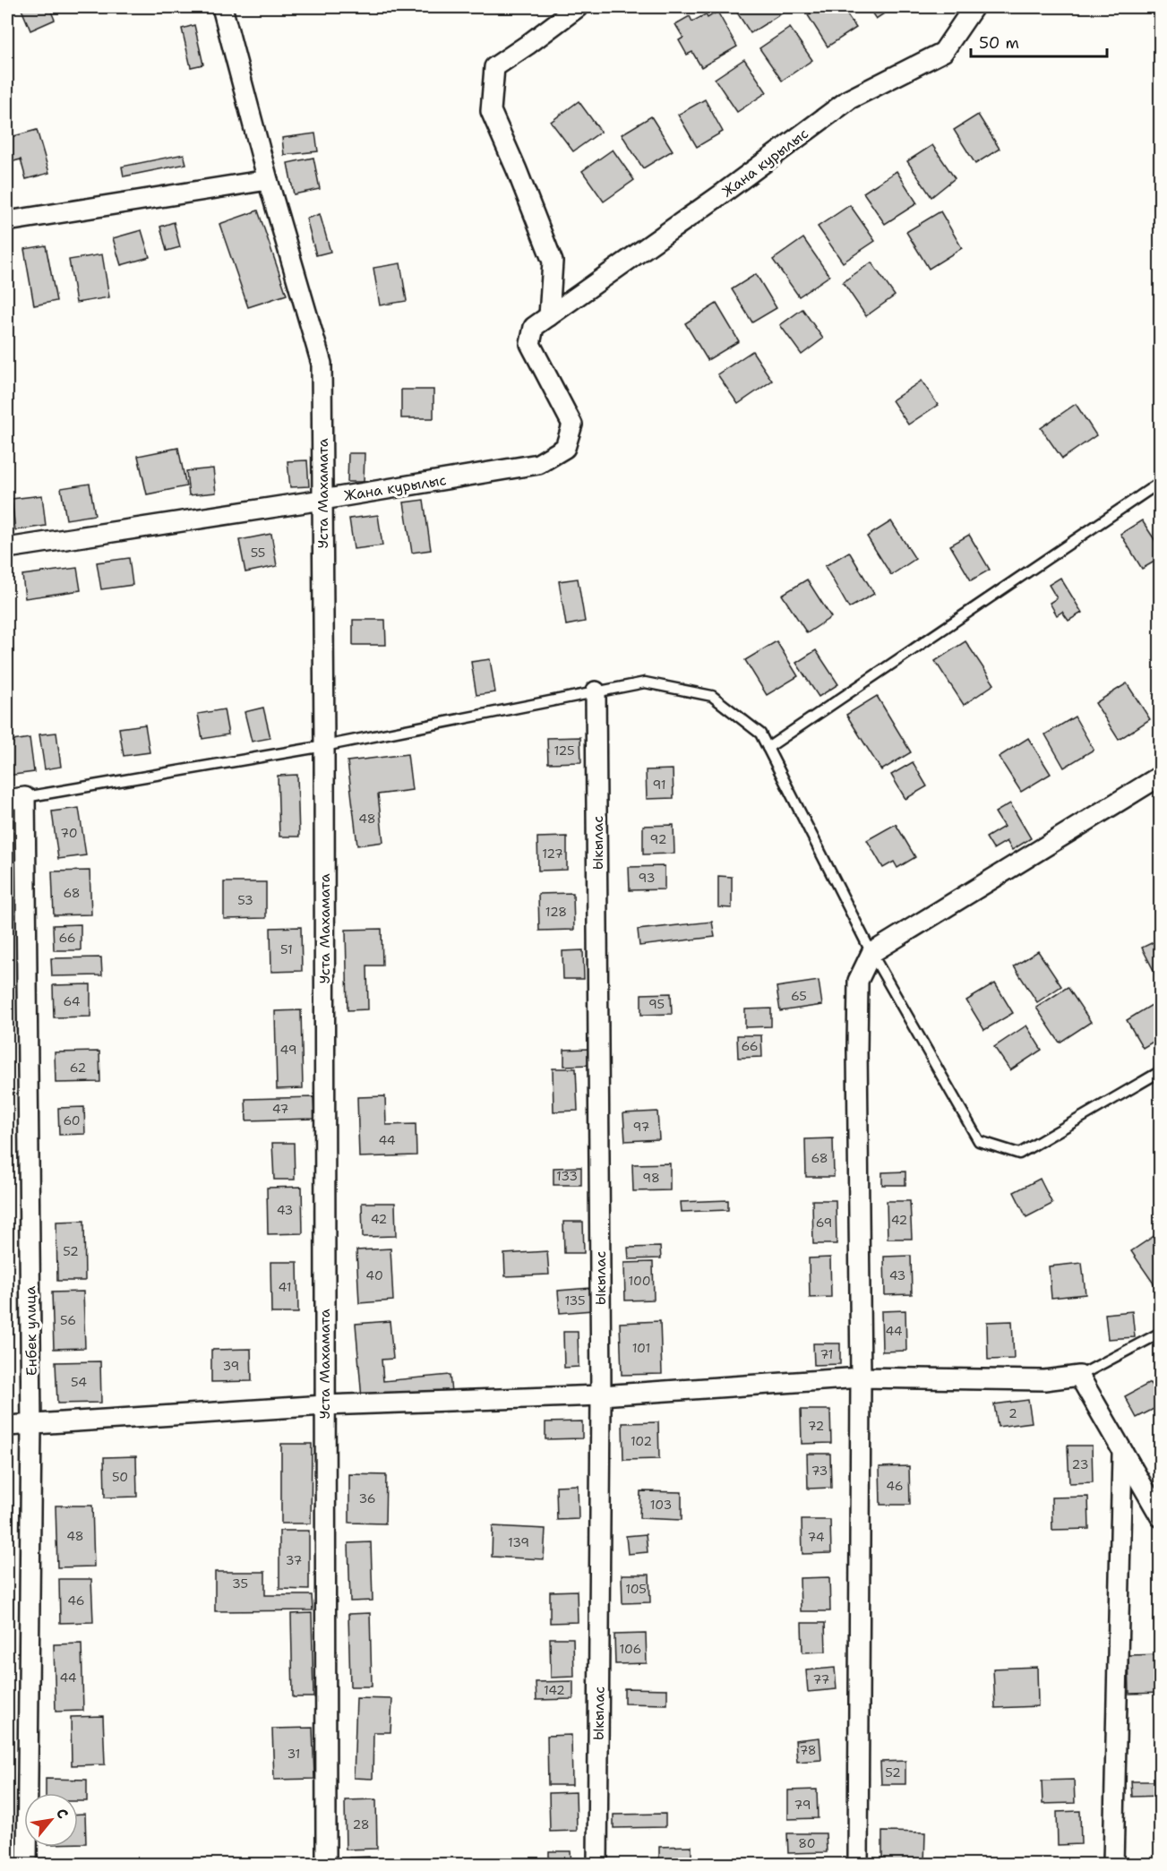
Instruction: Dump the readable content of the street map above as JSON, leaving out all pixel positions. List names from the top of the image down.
{
  "streets": {
    "street": [
      "Жана курылыс",
      "Уста Махамата",
      "Ыкылас",
      "Енбек улица"
    ]
  },
  "crossings": [
    ["Жана курылыс", "Уста Махамата"]
  ],
  "house_numbers": [
    "55",
    "125",
    "91",
    "48",
    "70",
    "92",
    "127",
    "93",
    "68",
    "53",
    "128",
    "66",
    "51",
    "65",
    "64",
    "95",
    "66",
    "49",
    "62",
    "47",
    "60",
    "97",
    "44",
    "68",
    "133",
    "98",
    "43",
    "42",
    "42",
    "69",
    "52",
    "40",
    "43",
    "100",
    "41",
    "135",
    "56",
    "44",
    "101",
    "71",
    "39",
    "54",
    "2",
    "72",
    "102",
    "23",
    "73",
    "50",
    "46",
    "36",
    "103",
    "48",
    "74",
    "139",
    "37",
    "35",
    "105",
    "46",
    "106",
    "44",
    "77",
    "142",
    "78",
    "31",
    "52",
    "79",
    "28",
    "80"
  ],
  "scale_bar": "50 m",
  "north": "top right"
}
